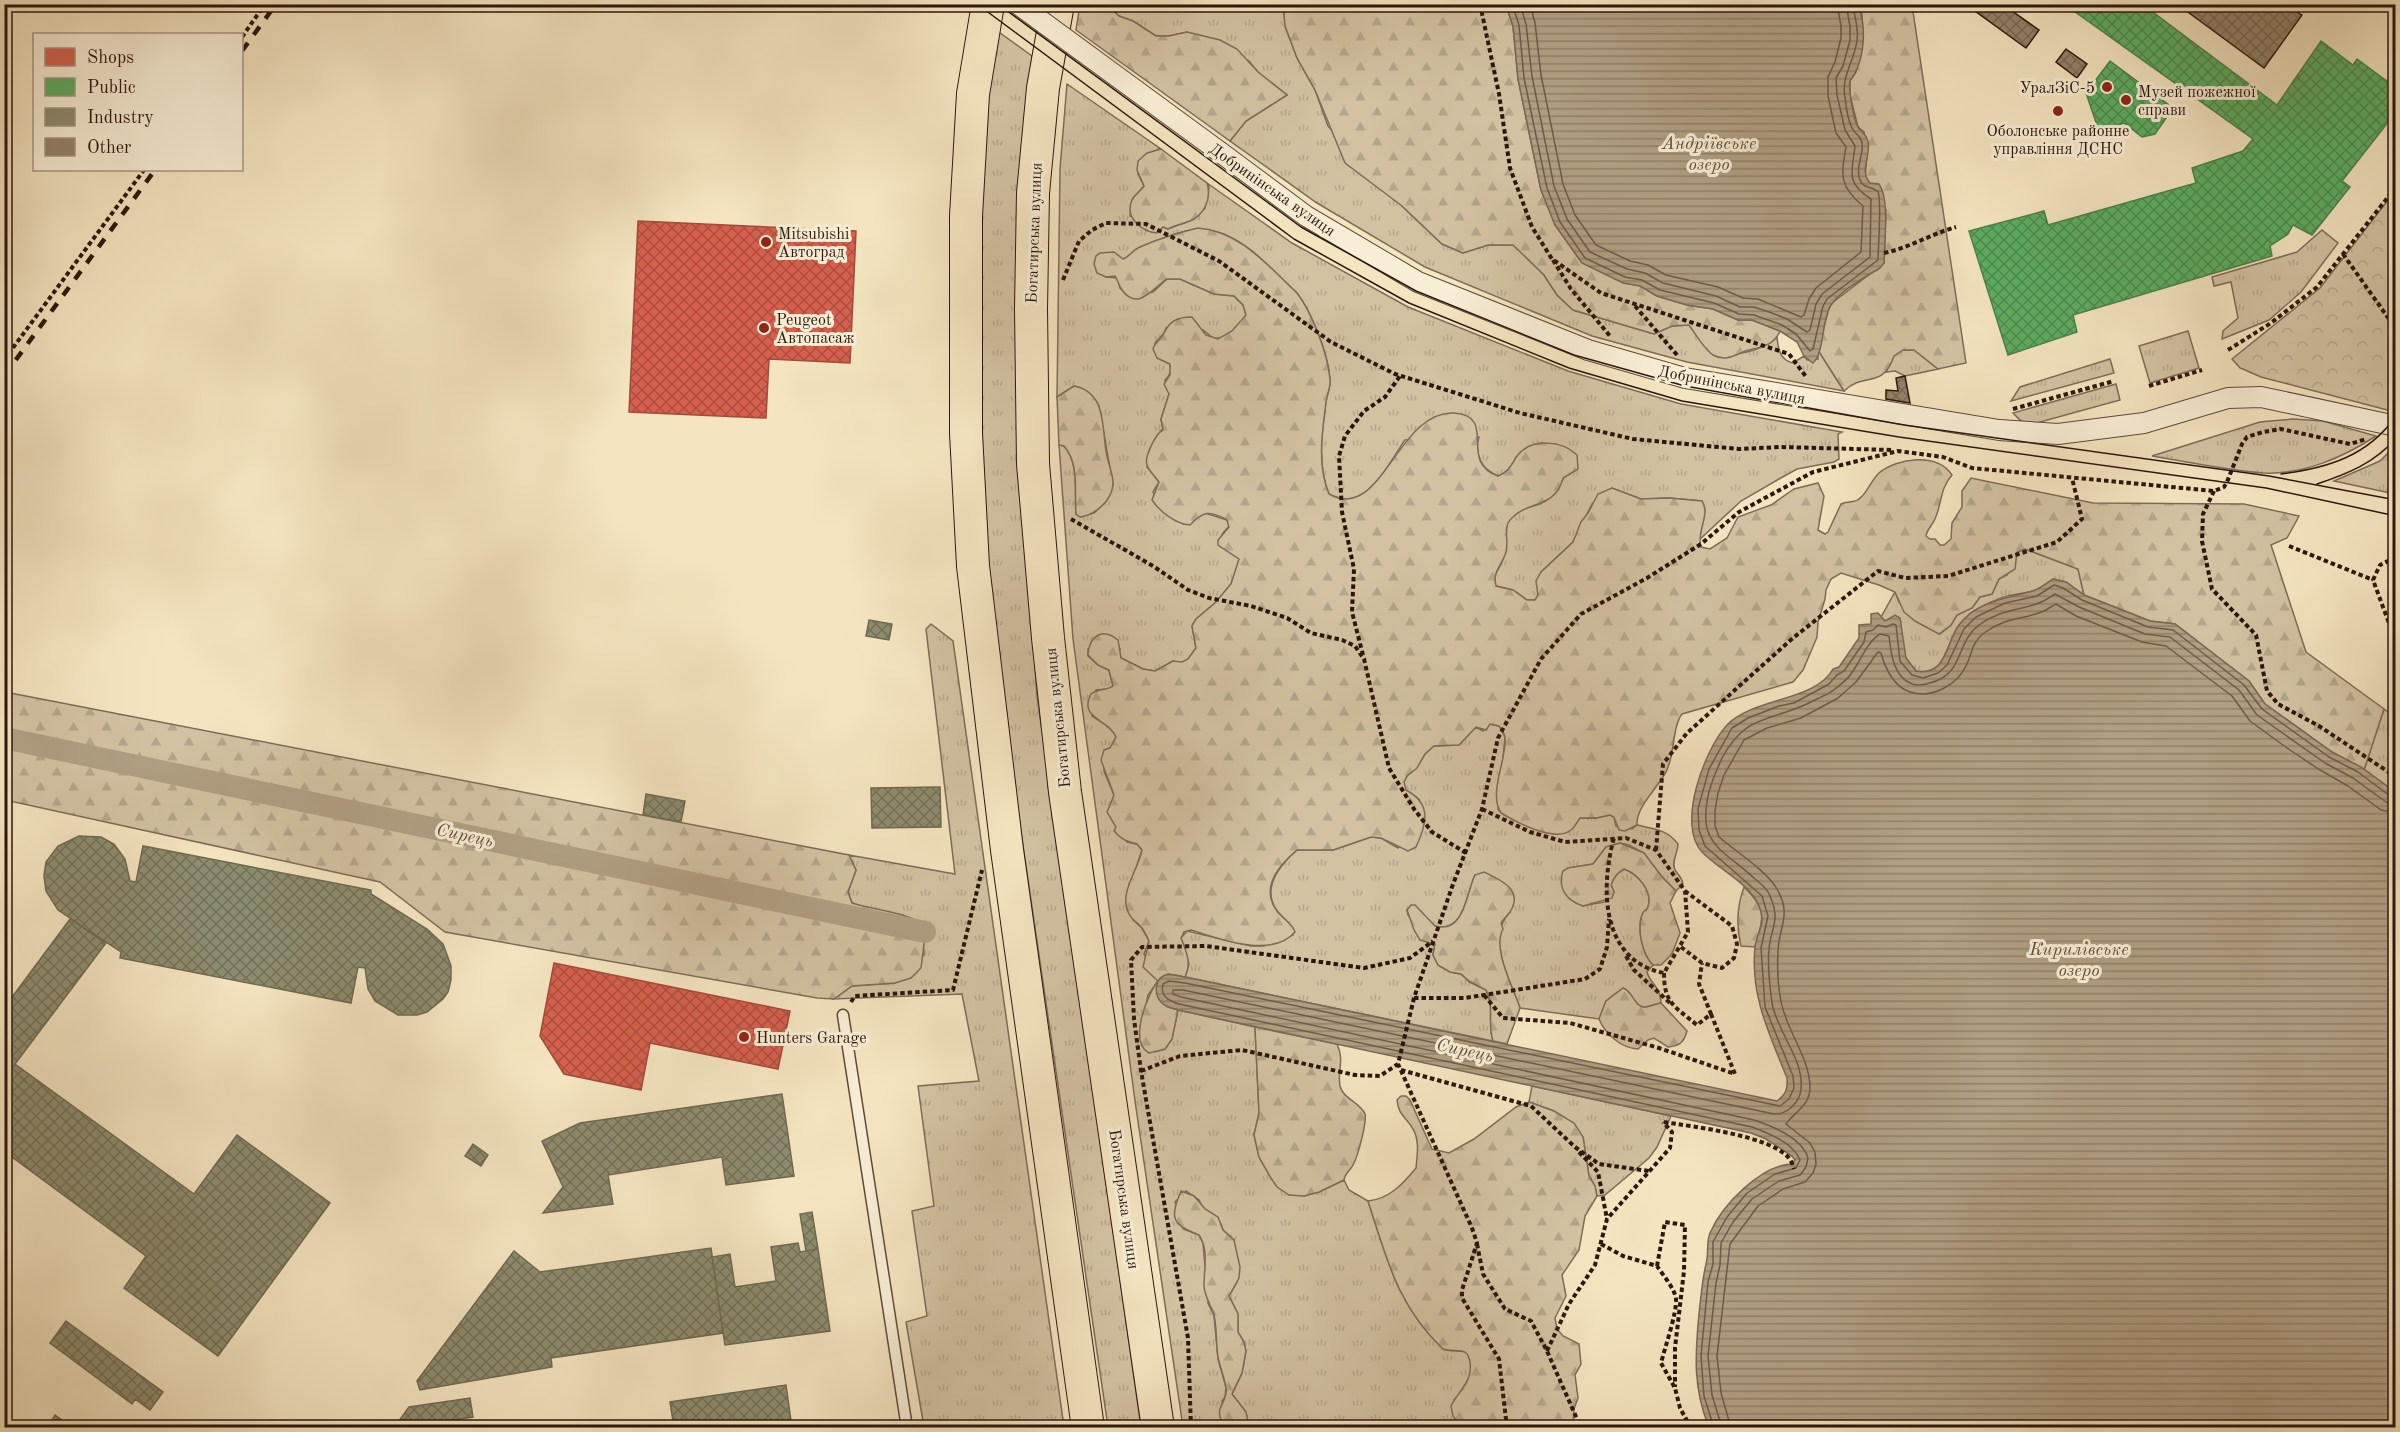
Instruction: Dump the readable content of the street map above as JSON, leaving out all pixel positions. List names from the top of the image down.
{
  "streets": {
    "main road": ["Богатирська вулиця"],
    "street": ["Добринінська вулиця"]
  },
  "water": ["Андріївське озеро", "Сирець", "Кирилівське озеро"],
  "places": [
    "УралЗіС-5",
    "Музей пожежної справи",
    "Оболонське районне управління ДСНС",
    "Mitsubishi Автоград",
    "Peugeot Автопасаж",
    "Hunters Garage"
  ],
  "legend": [
    "Shops",
    "Public",
    "Industry",
    "Other"
  ]
}
